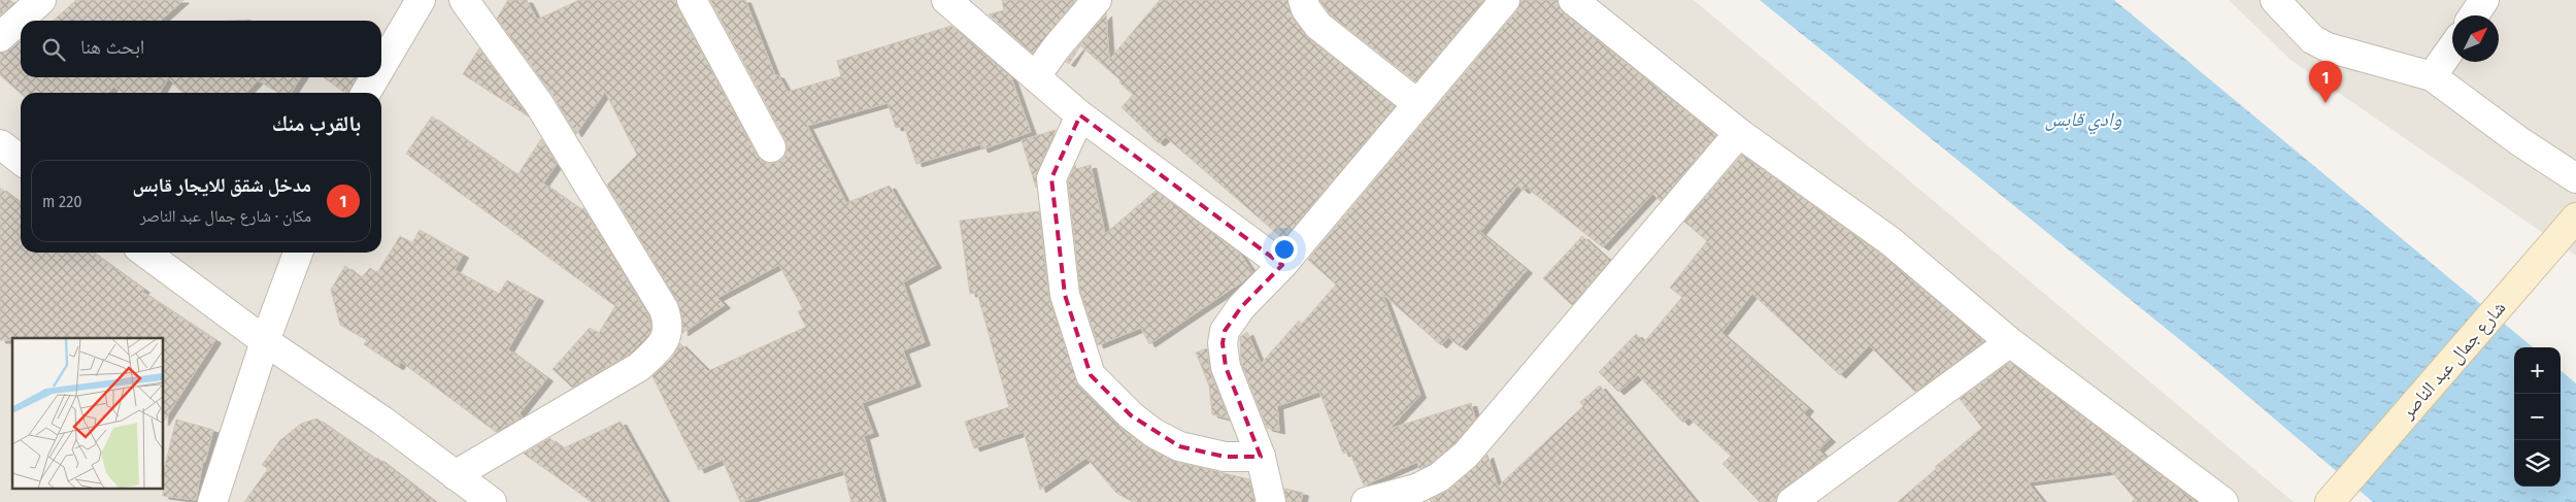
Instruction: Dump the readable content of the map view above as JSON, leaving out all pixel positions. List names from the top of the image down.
{
  "streets": {
    "main road": ["شارع جمال عبد الناصر"]
  },
  "water": ["وادي قابس"],
  "north": "top right",
  "page": {
    "search": "ابحث هنا",
    "pins": "1",
    "heading": "بالقرب منك",
    "list": [
      {
        "mark": "1",
        "name": "مدخل شقق للايجار قابس",
        "note": "مكان · شارع جمال عبد الناصر",
        "value": "220 m"
      }
    ],
    "map_buttons": ["+", "−"]
  }
}
